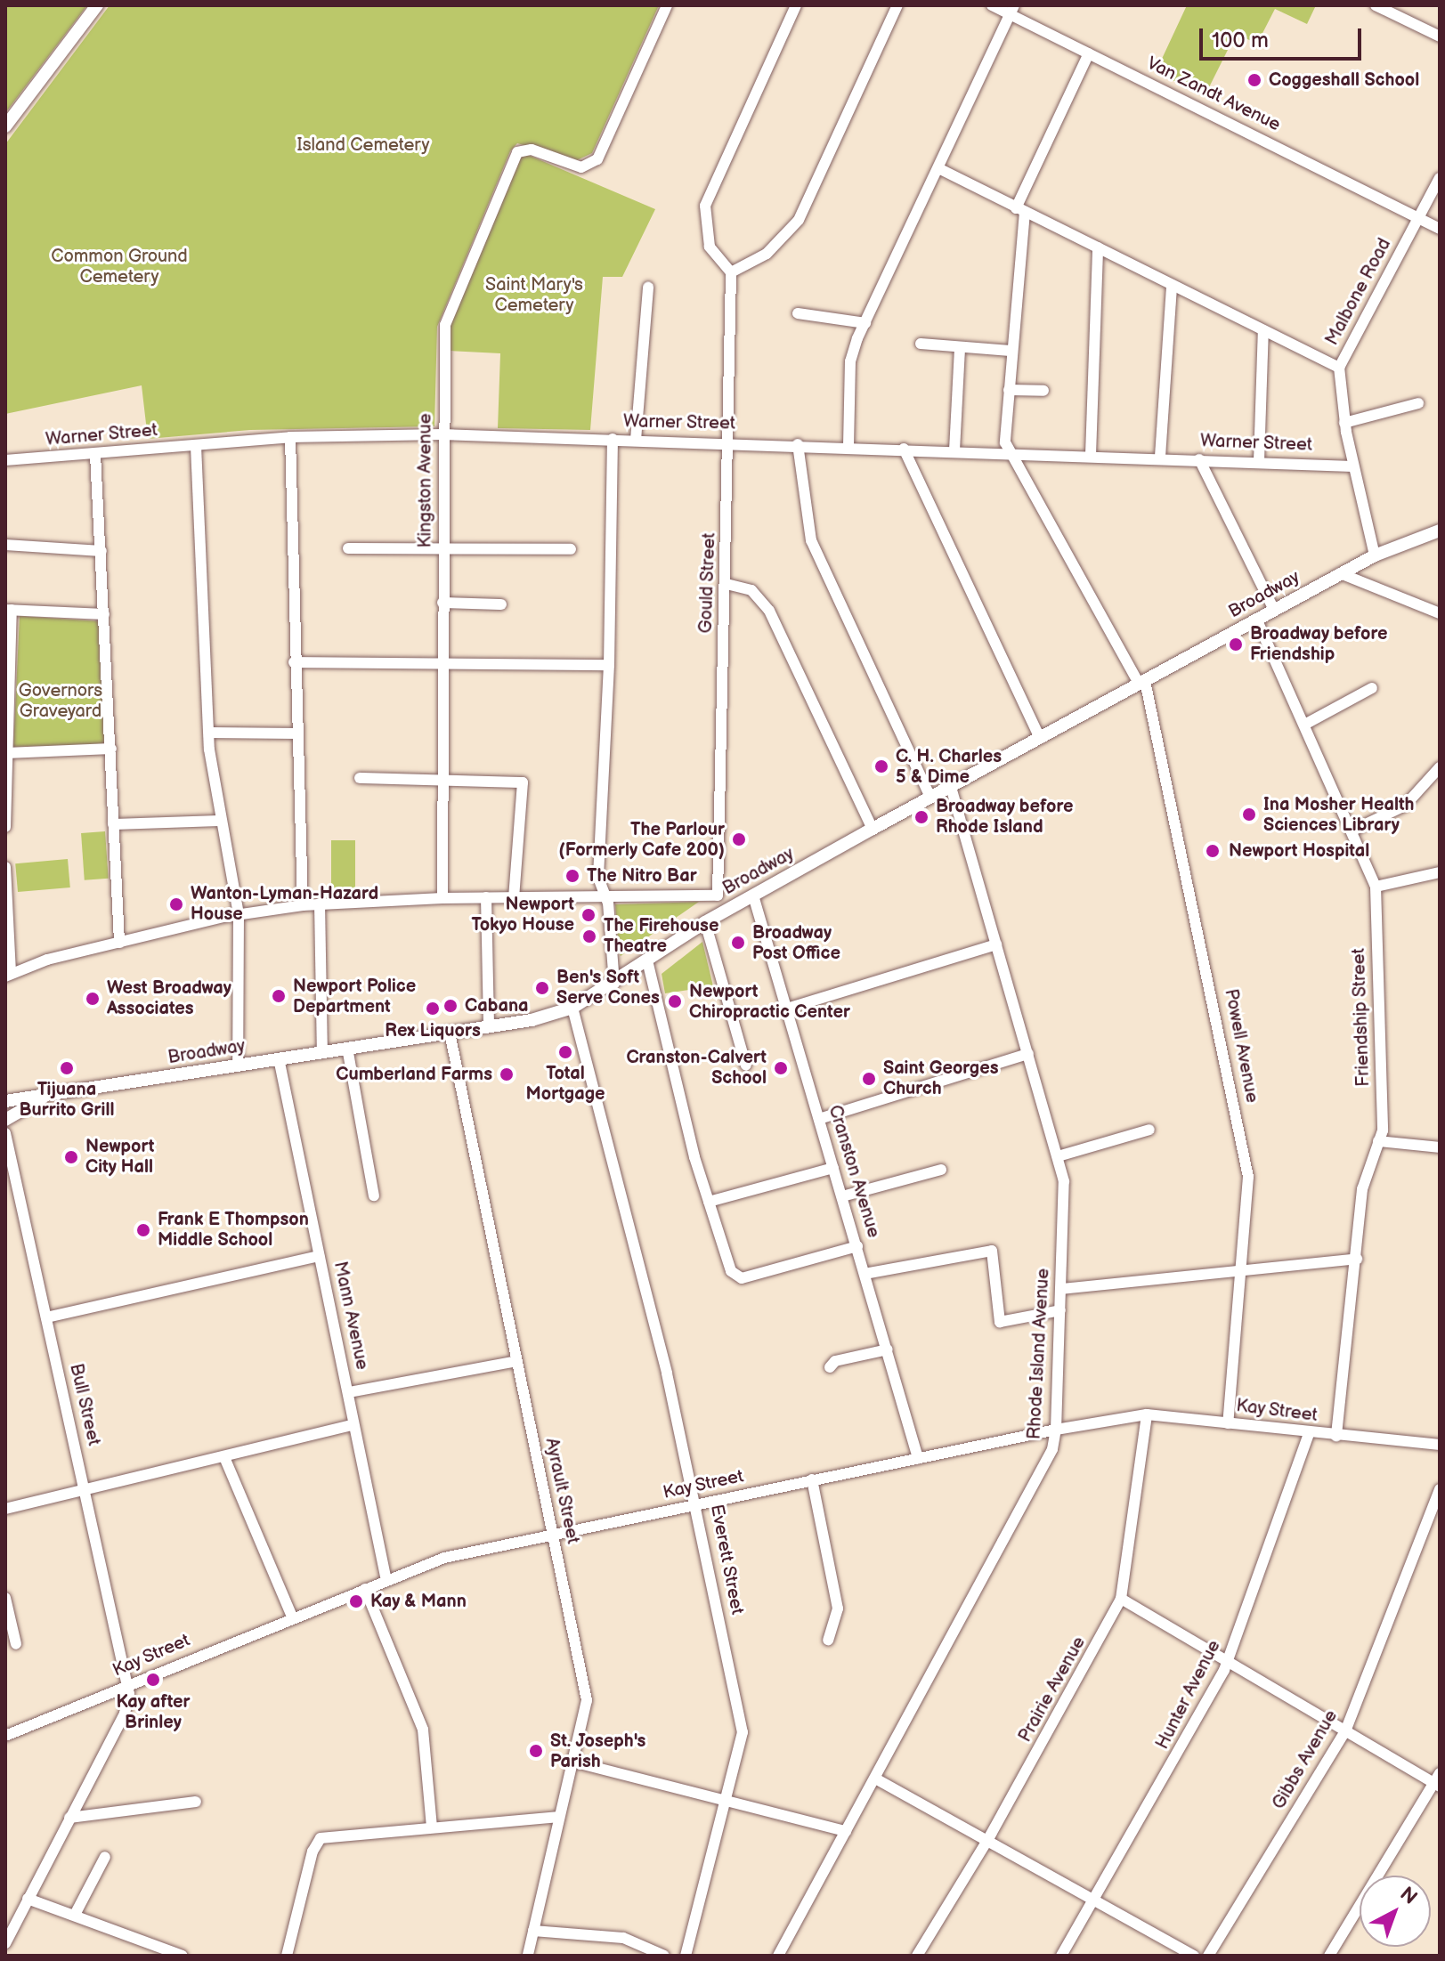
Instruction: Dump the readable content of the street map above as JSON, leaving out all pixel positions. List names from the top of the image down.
{
  "streets": {
    "main road": ["Broadway"],
    "street": [
      "Van Zandt Avenue",
      "Malbone Road",
      "Warner Street",
      "Kingston Avenue",
      "Gould Street",
      "Friendship Street",
      "Powell Avenue",
      "Cranston Avenue",
      "Mann Avenue",
      "Rhode Island Avenue",
      "Bull Street",
      "Kay Street",
      "Ayrault Street",
      "Everett Street",
      "Prairie Avenue",
      "Hunter Avenue",
      "Gibbs Avenue"
    ]
  },
  "crossings": [
    ["Van Zandt Avenue", "Malbone Road"],
    ["Malbone Road", "Warner Street"],
    ["Malbone Road", "Broadway"],
    ["Warner Street", "Kingston Avenue"],
    ["Warner Street", "Gould Street"],
    ["Warner Street", "Powell Avenue"],
    ["Broadway", "Friendship Street"],
    ["Broadway", "Powell Avenue"],
    ["Broadway", "Cranston Avenue"],
    ["Broadway", "Mann Avenue"],
    ["Broadway", "Rhode Island Avenue"],
    ["Broadway", "Ayrault Street"],
    ["Broadway", "Everett Street"],
    ["Friendship Street", "Kay Street"],
    ["Powell Avenue", "Kay Street"],
    ["Cranston Avenue", "Kay Street"],
    ["Mann Avenue", "Kay Street"],
    ["Rhode Island Avenue", "Kay Street"],
    ["Bull Street", "Kay Street"],
    ["Kay Street", "Ayrault Street"],
    ["Kay Street", "Everett Street"],
    ["Kay Street", "Prairie Avenue"],
    ["Kay Street", "Hunter Avenue"]
  ],
  "parks": [
    "Island Cemetery",
    "Common Ground Cemetery",
    "Saint Mary's Cemetery",
    "Governors Graveyard"
  ],
  "places": [
    "Coggeshall School",
    "Broadway before Friendship",
    "C. H. Charles 5 & Dime",
    "Ina Mosher Health Sciences Library",
    "Broadway before Rhode Island",
    "The Parlour (Formerly Cafe 200)",
    "Newport Hospital",
    "The Nitro Bar",
    "Wanton-Lyman-Hazard House",
    "Newport Tokyo House",
    "The Firehouse Theatre",
    "Broadway Post Office",
    "Ben's Soft Serve Cones",
    "Newport Police Department",
    "West Broadway Associates",
    "Newport Chiropractic Center",
    "Cabana",
    "Rex Liquors",
    "Total Mortgage",
    "Tijuana Burrito Grill",
    "Cranston-Calvert School",
    "Cumberland Farms",
    "Saint Georges Church",
    "Newport City Hall",
    "Frank E Thompson Middle School",
    "Kay & Mann",
    "Kay after Brinley",
    "St. Joseph's Parish"
  ],
  "scale_bar": "100 m",
  "north": "top right"
}
